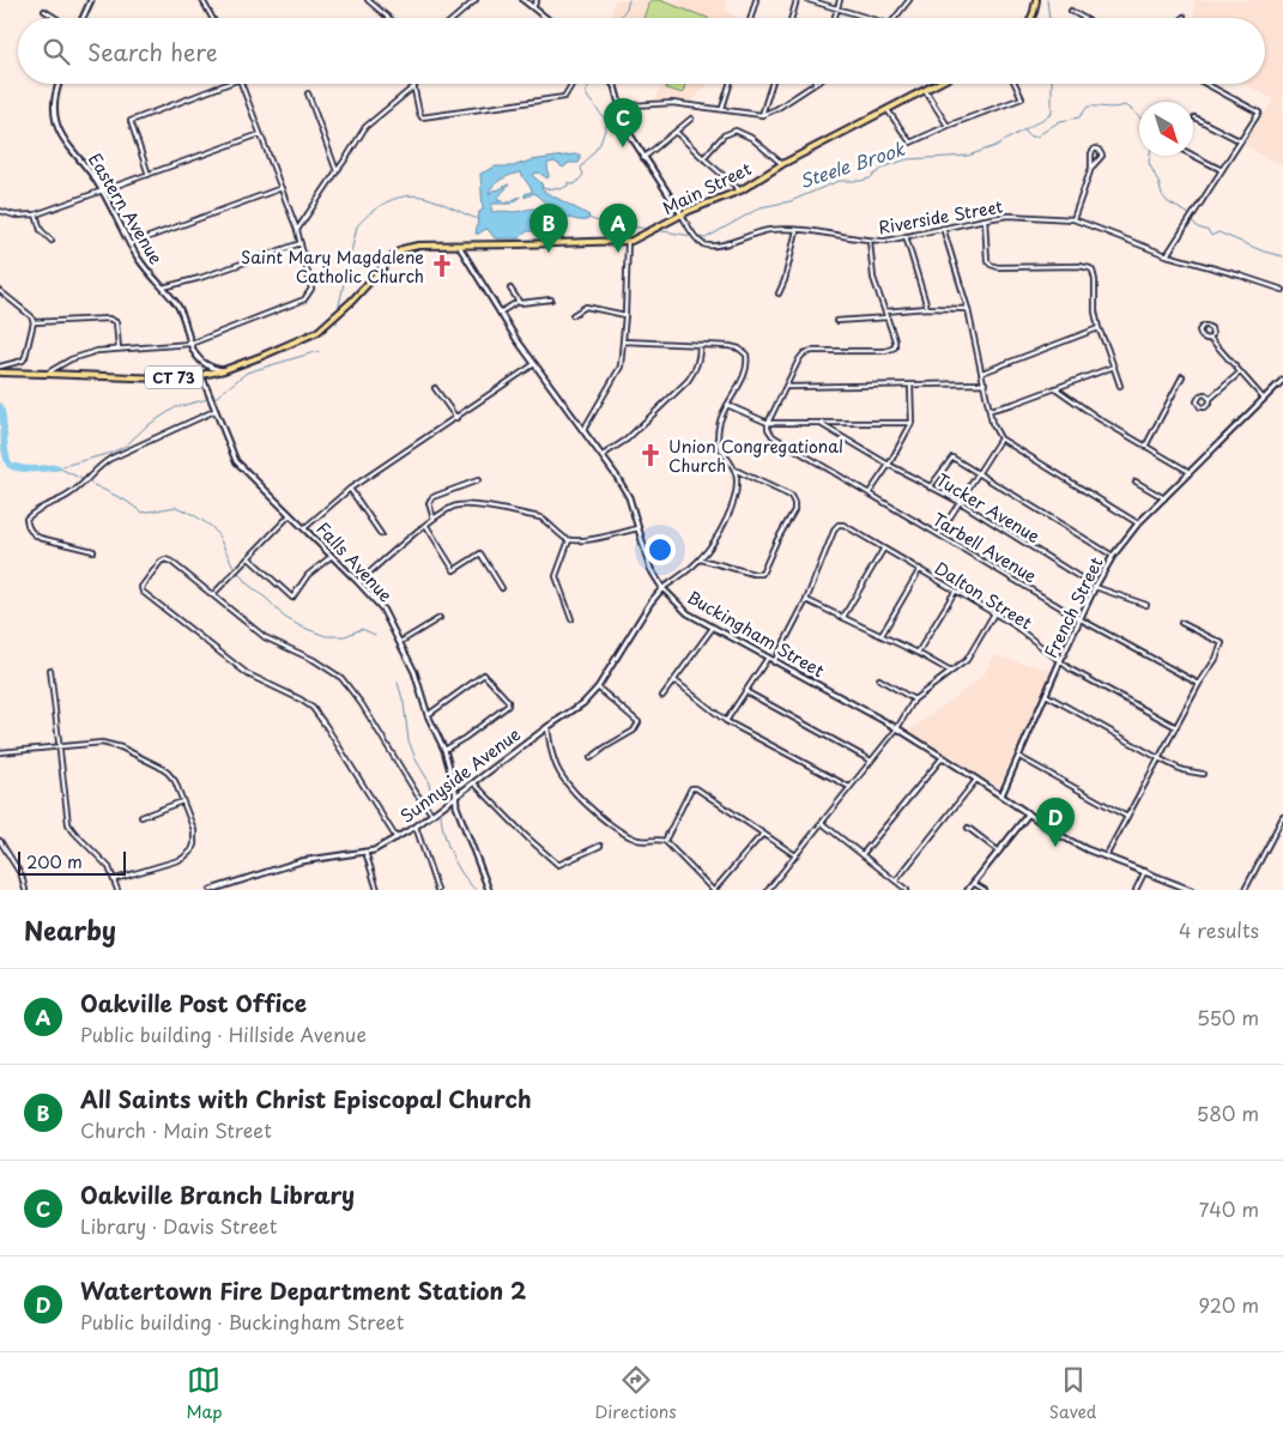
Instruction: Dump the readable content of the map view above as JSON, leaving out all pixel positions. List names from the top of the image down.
{
  "streets": {
    "main road": [
      "Main Street",
      "Eastern Avenue",
      "CT 73",
      "Falls Avenue",
      "French Street",
      "Buckingham Street",
      "Sunnyside Avenue"
    ],
    "street": [
      "Riverside Street",
      "Tucker Avenue",
      "Tarbell Avenue",
      "Dalton Street"
    ]
  },
  "crossings": [
    ["Main Street", "Eastern Avenue"],
    ["Main Street", "Riverside Street"],
    ["Main Street", "CT 73"],
    ["Main Street", "Buckingham Street"],
    ["Eastern Avenue", "CT 73"],
    ["CT 73", "Falls Avenue"],
    ["Tucker Avenue", "French Street"],
    ["Tarbell Avenue", "French Street"],
    ["Falls Avenue", "Sunnyside Avenue"],
    ["Dalton Street", "French Street"],
    ["French Street", "Buckingham Street"],
    ["Buckingham Street", "Sunnyside Avenue"]
  ],
  "water": ["Steele Brook"],
  "places": {
    "church": ["Saint Mary Magdalene Catholic Church", "Union Congregational Church"]
  },
  "scale_bar": "200 m",
  "north": "bottom right",
  "page": {
    "search": "Search here",
    "pins": [
      "C",
      "A",
      "B",
      "D"
    ],
    "scale": "200 m",
    "heading": ["Nearby", "4 results"],
    "list": [
      {
        "mark": "A",
        "name": "Oakville Post Office",
        "note": "Public building · Hillside Avenue",
        "value": "550 m"
      },
      {
        "mark": "B",
        "name": "All Saints with Christ Episcopal Church",
        "note": "Church · Main Street",
        "value": "580 m"
      },
      {
        "mark": "C",
        "name": "Oakville Branch Library",
        "note": "Library · Davis Street",
        "value": "740 m"
      },
      {
        "mark": "D",
        "name": "Watertown Fire Department Station 2",
        "note": "Public building · Buckingham Street",
        "value": "920 m"
      }
    ],
    "nav": ["Map", "Directions", "Saved"]
  }
}
